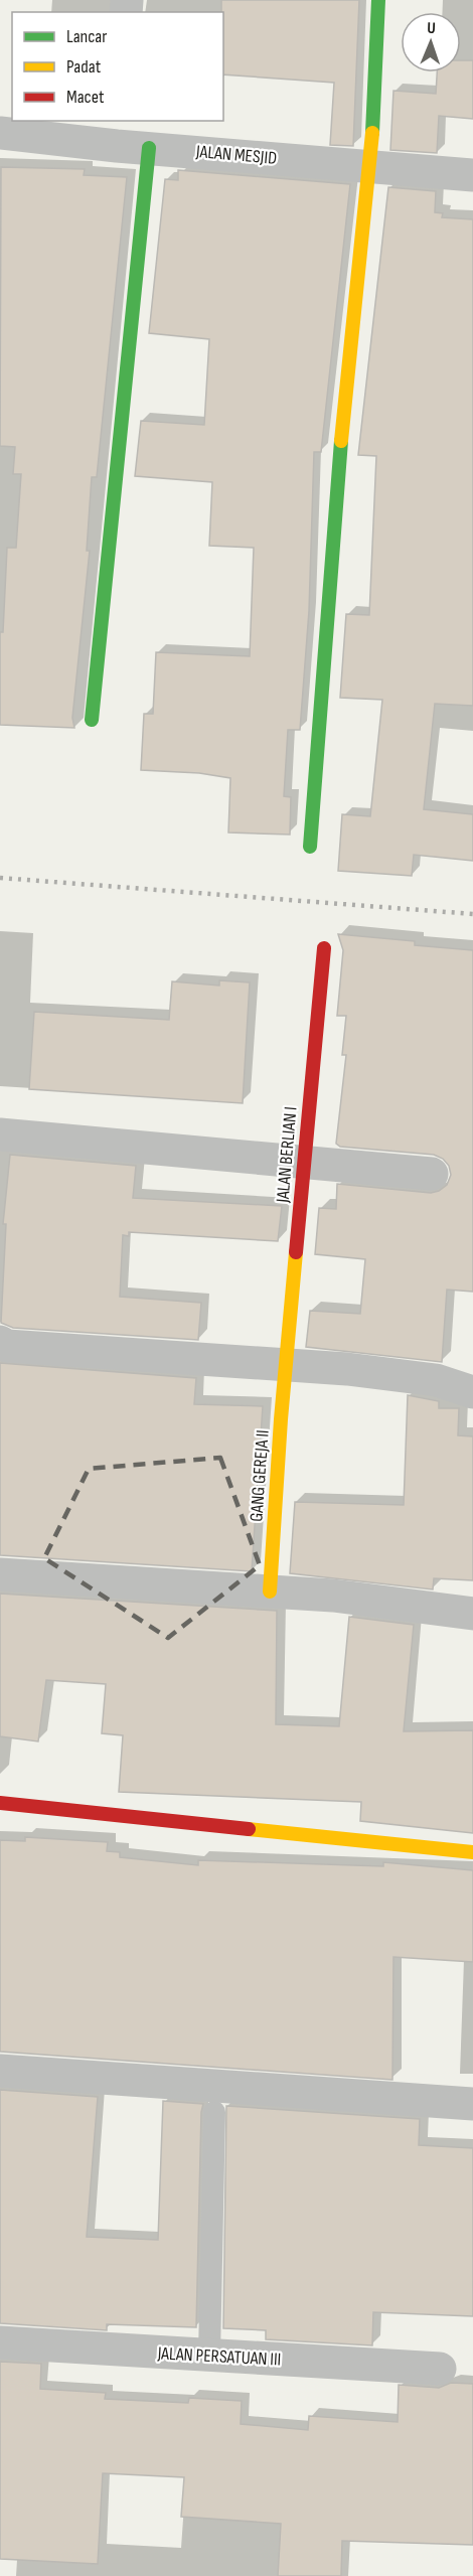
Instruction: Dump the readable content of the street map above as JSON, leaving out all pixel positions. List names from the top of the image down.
{
  "streets": {
    "street": [
      "JALAN MESJID",
      "JALAN BERLIAN I",
      "GANG GEREJA II",
      "JALAN PERSATUAN III"
    ]
  },
  "crossings": [
    ["JALAN BERLIAN I", "GANG GEREJA II"]
  ],
  "legend": ["Lancar", "Padat", "Macet"],
  "north": "top"
}
